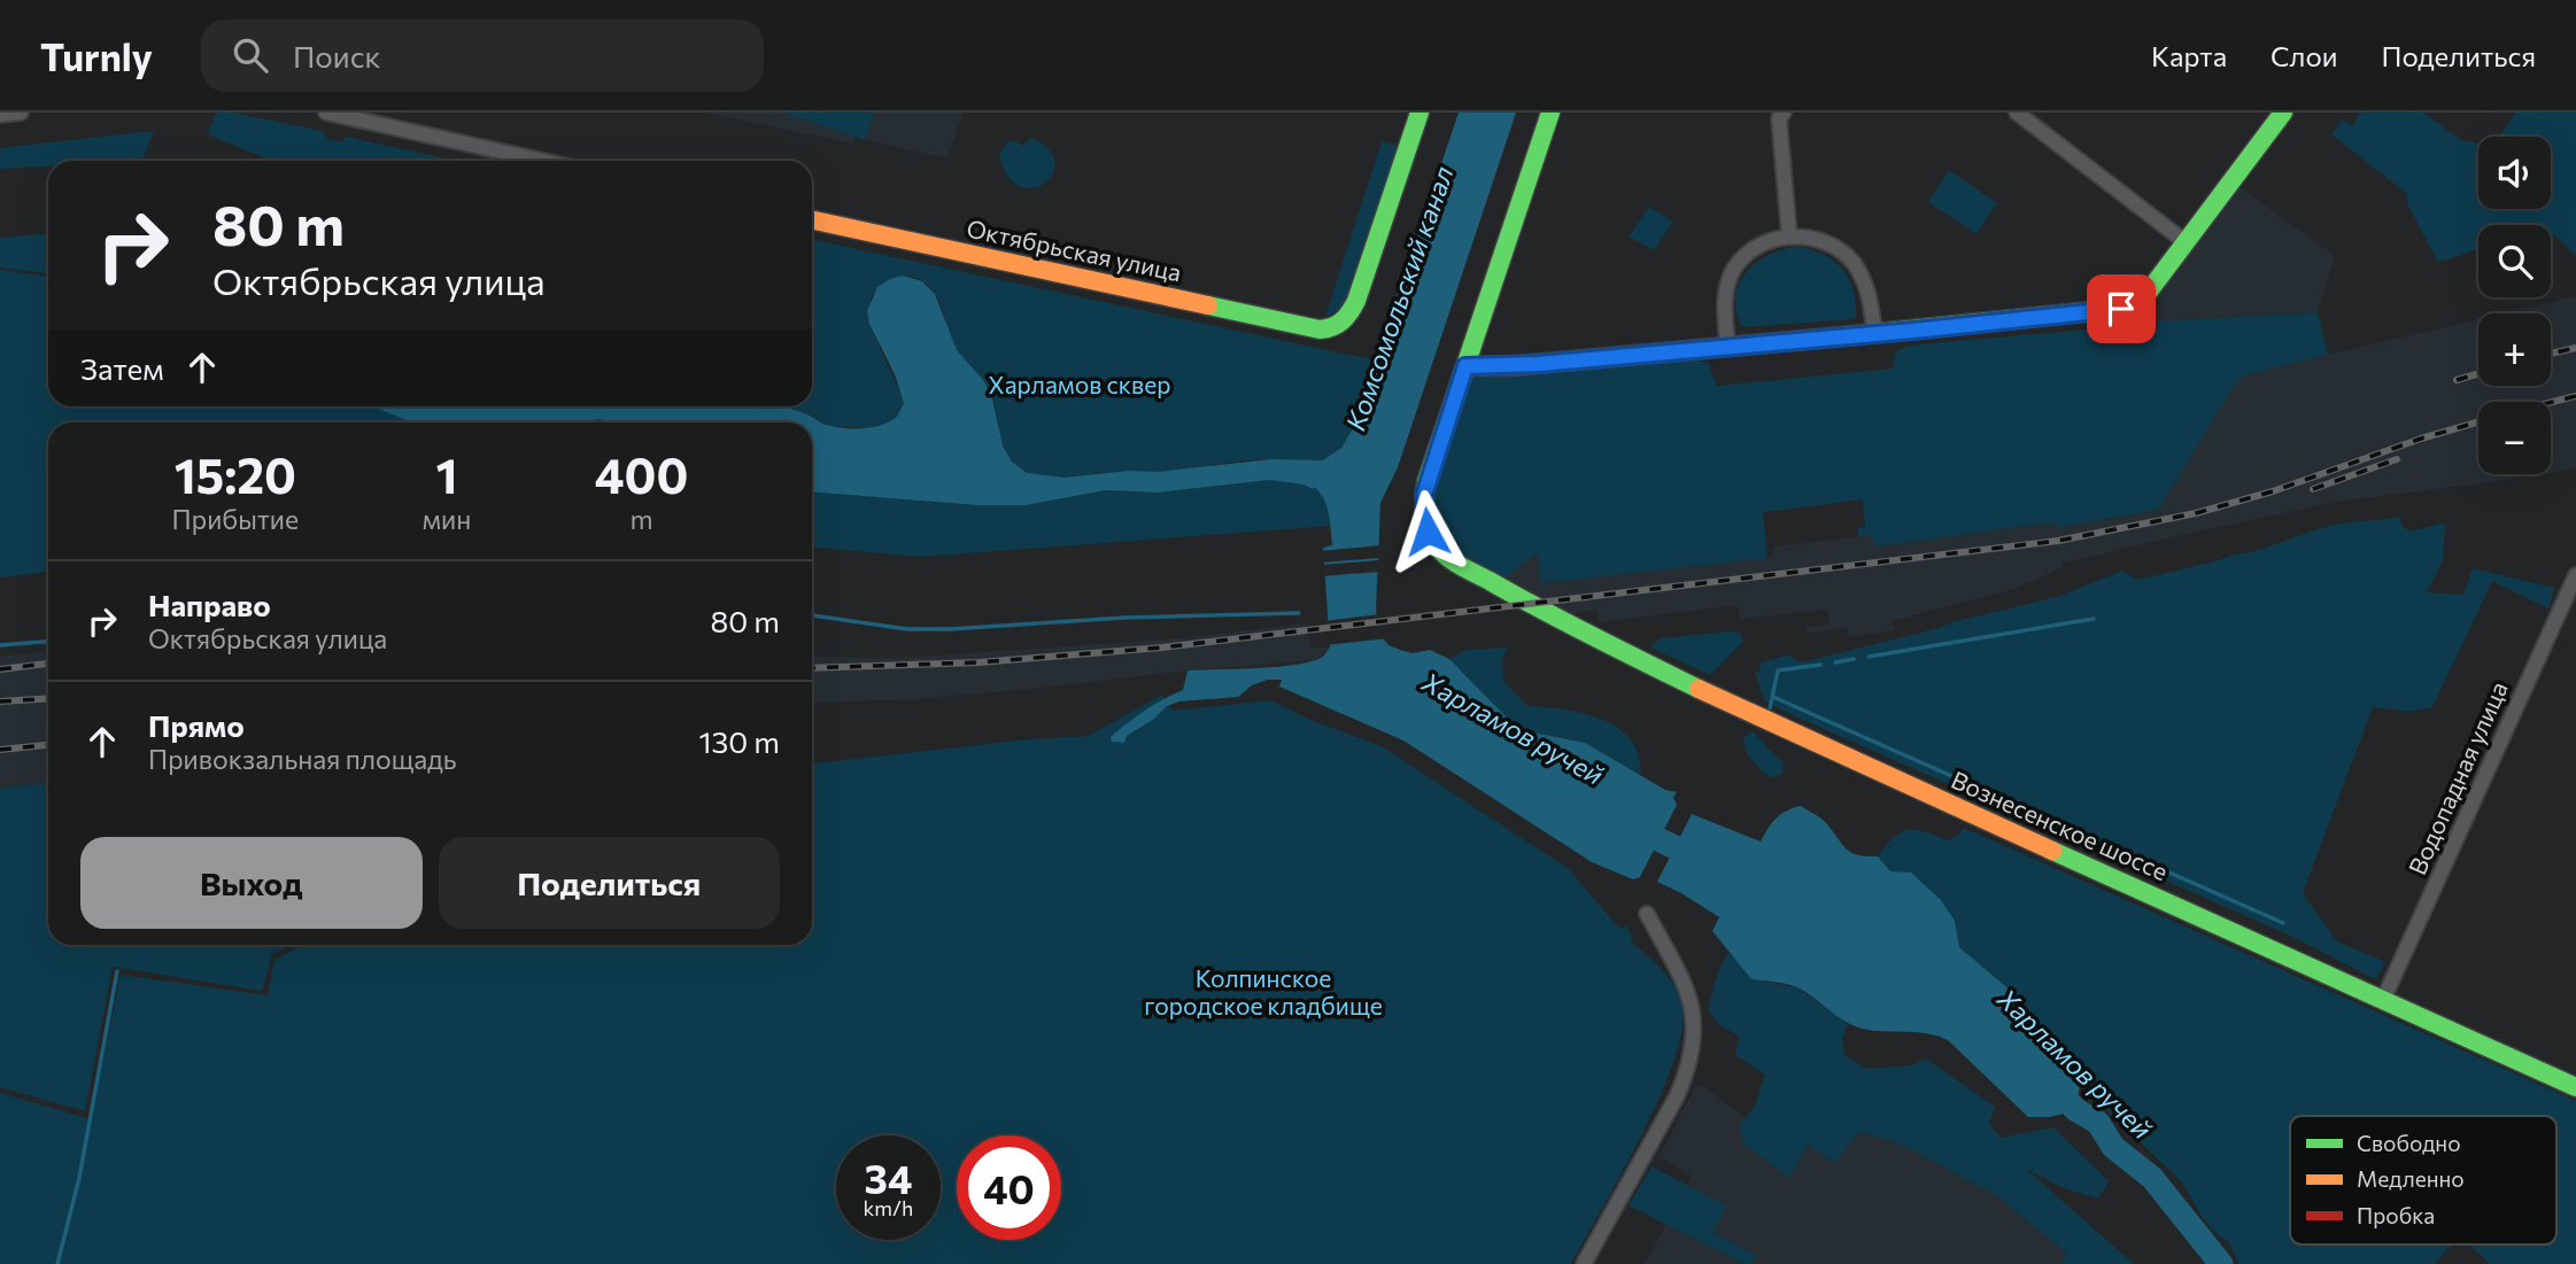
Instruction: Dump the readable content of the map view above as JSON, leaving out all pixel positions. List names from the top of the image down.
{
  "streets": {
    "street": ["Октябрьская улица", "Водопадная улица", "Вознесенское шоссе"]
  },
  "crossings": [
    ["Водопадная улица", "Вознесенское шоссе"]
  ],
  "water": ["Комсомольский канал", "Харламов ручей"],
  "parks": ["Харламов сквер", "Колпинское городское кладбище"],
  "legend": ["Свободно", "Медленно", "Пробка"],
  "page": {
    "header": "Turnly",
    "search": "Поиск",
    "nav": ["Карта", "Слои", "Поделиться"],
    "map_buttons": ["+", "−"],
    "turn": ["80 m", "Октябрьская улица"],
    "then": "Затем",
    "eta": [
      "15:20",
      "Прибытие",
      "1",
      "мин",
      "400",
      "m"
    ],
    "list": [
      {
        "name": "Направо",
        "note": "Октябрьская улица",
        "value": "80 m"
      },
      {
        "name": "Прямо",
        "note": "Привокзальная площадь",
        "value": "130 m"
      }
    ],
    "buttons": ["Выход", "Поделиться"],
    "speed": "34 km/h",
    "limit": "40"
  }
}
